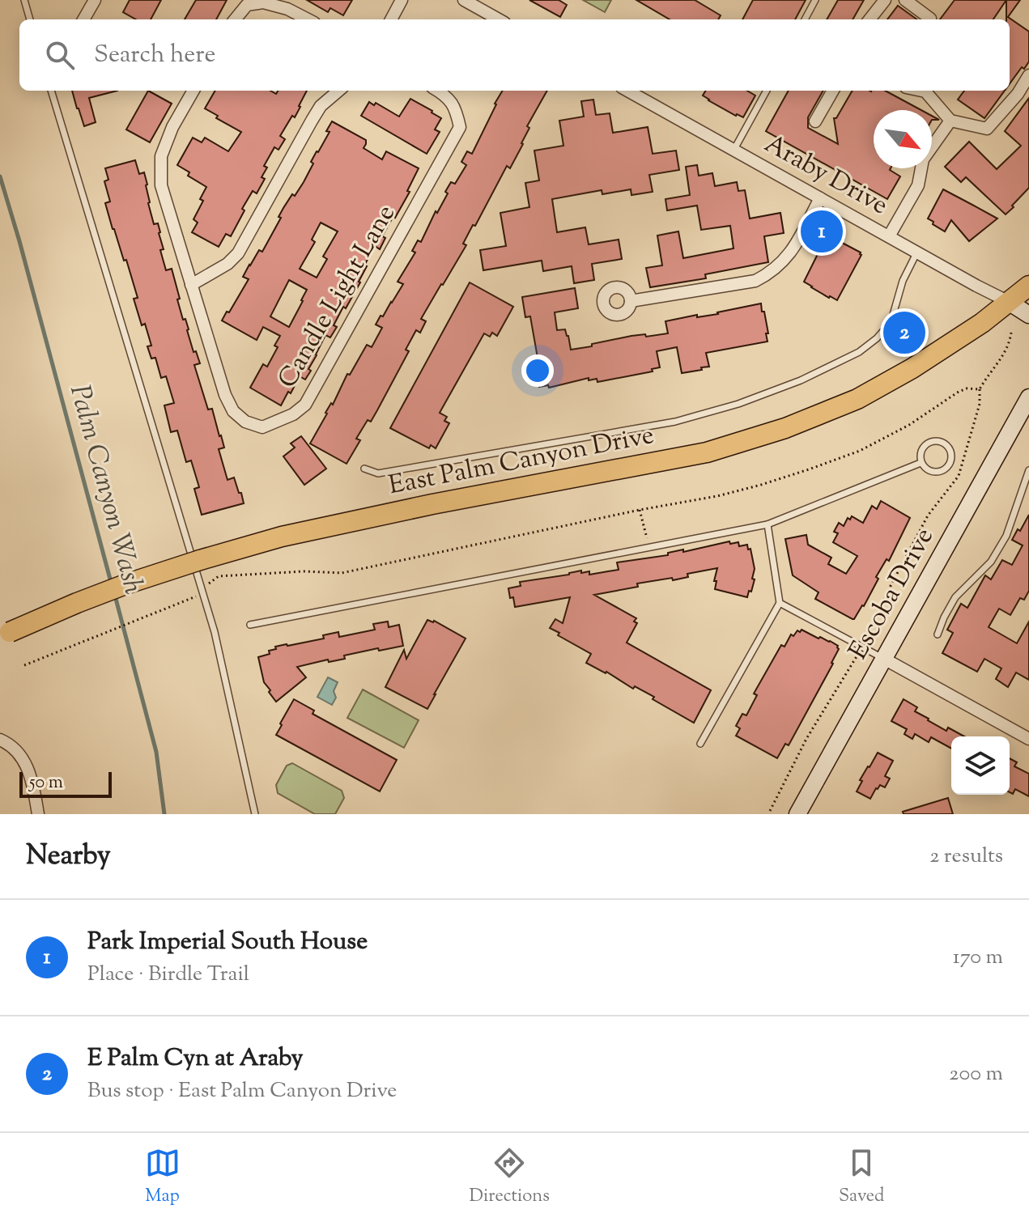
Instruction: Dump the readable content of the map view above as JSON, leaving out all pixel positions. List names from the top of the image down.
{
  "streets": {
    "main road": ["East Palm Canyon Drive"],
    "street": ["Araby Drive", "Candle Light Lane", "Escoba Drive"]
  },
  "crossings": [
    ["Araby Drive", "East Palm Canyon Drive"]
  ],
  "water": ["Palm Canyon Wash"],
  "scale_bar": "50 m",
  "north": "bottom right",
  "page": {
    "search": "Search here",
    "pins": ["1", "2"],
    "scale": "50 m",
    "heading": ["Nearby", "2 results"],
    "list": [
      {
        "mark": "1",
        "name": "Park Imperial South House",
        "note": "Place · Birdle Trail",
        "value": "170 m"
      },
      {
        "mark": "2",
        "name": "E Palm Cyn at Araby",
        "note": "Bus stop · East Palm Canyon Drive",
        "value": "200 m"
      }
    ],
    "nav": ["Map", "Directions", "Saved"]
  }
}
